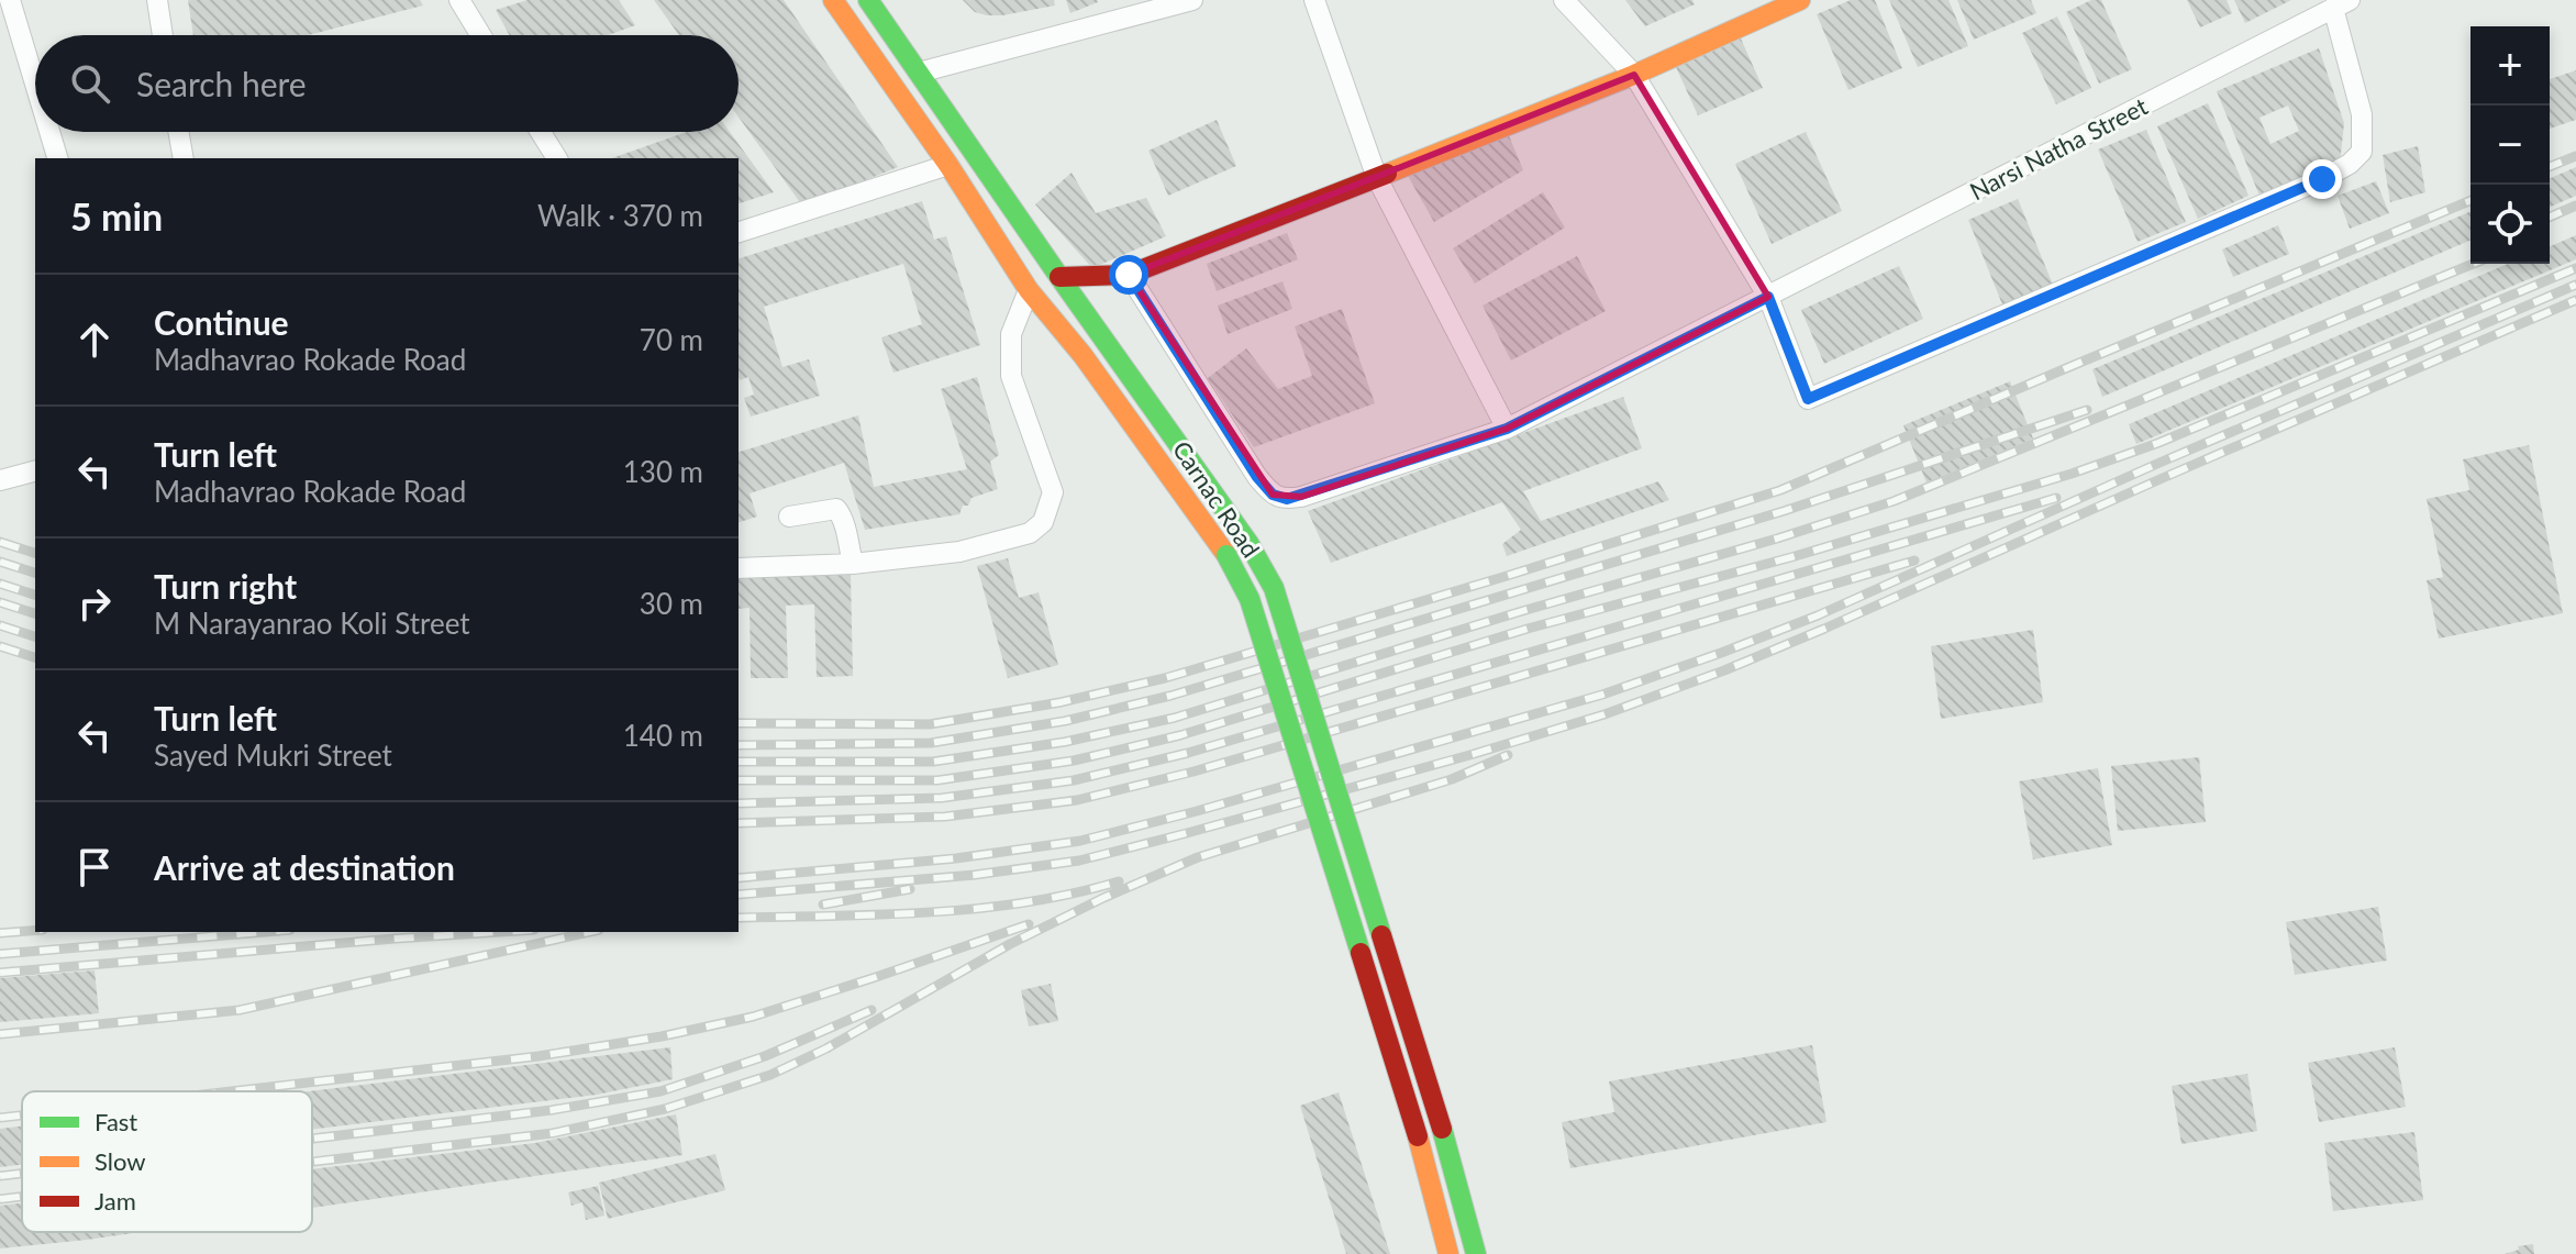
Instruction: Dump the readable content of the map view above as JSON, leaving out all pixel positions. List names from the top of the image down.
{
  "streets": {
    "main road": ["Carnac Road"],
    "street": ["Narsi Natha Street"]
  },
  "legend": ["Fast", "Slow", "Jam"],
  "page": {
    "map_buttons": ["+", "−"],
    "search": "Search here",
    "heading": ["5 min", "Walk · 370 m"],
    "list": [
      ["Continue", "Madhavrao Rokade Road", "70 m"],
      ["Turn left", "Madhavrao Rokade Road", "130 m"],
      ["Turn right", "M Narayanrao Koli Street", "30 m"],
      ["Turn left", "Sayed Mukri Street", "140 m"],
      "Arrive at destination"
    ]
  }
}
